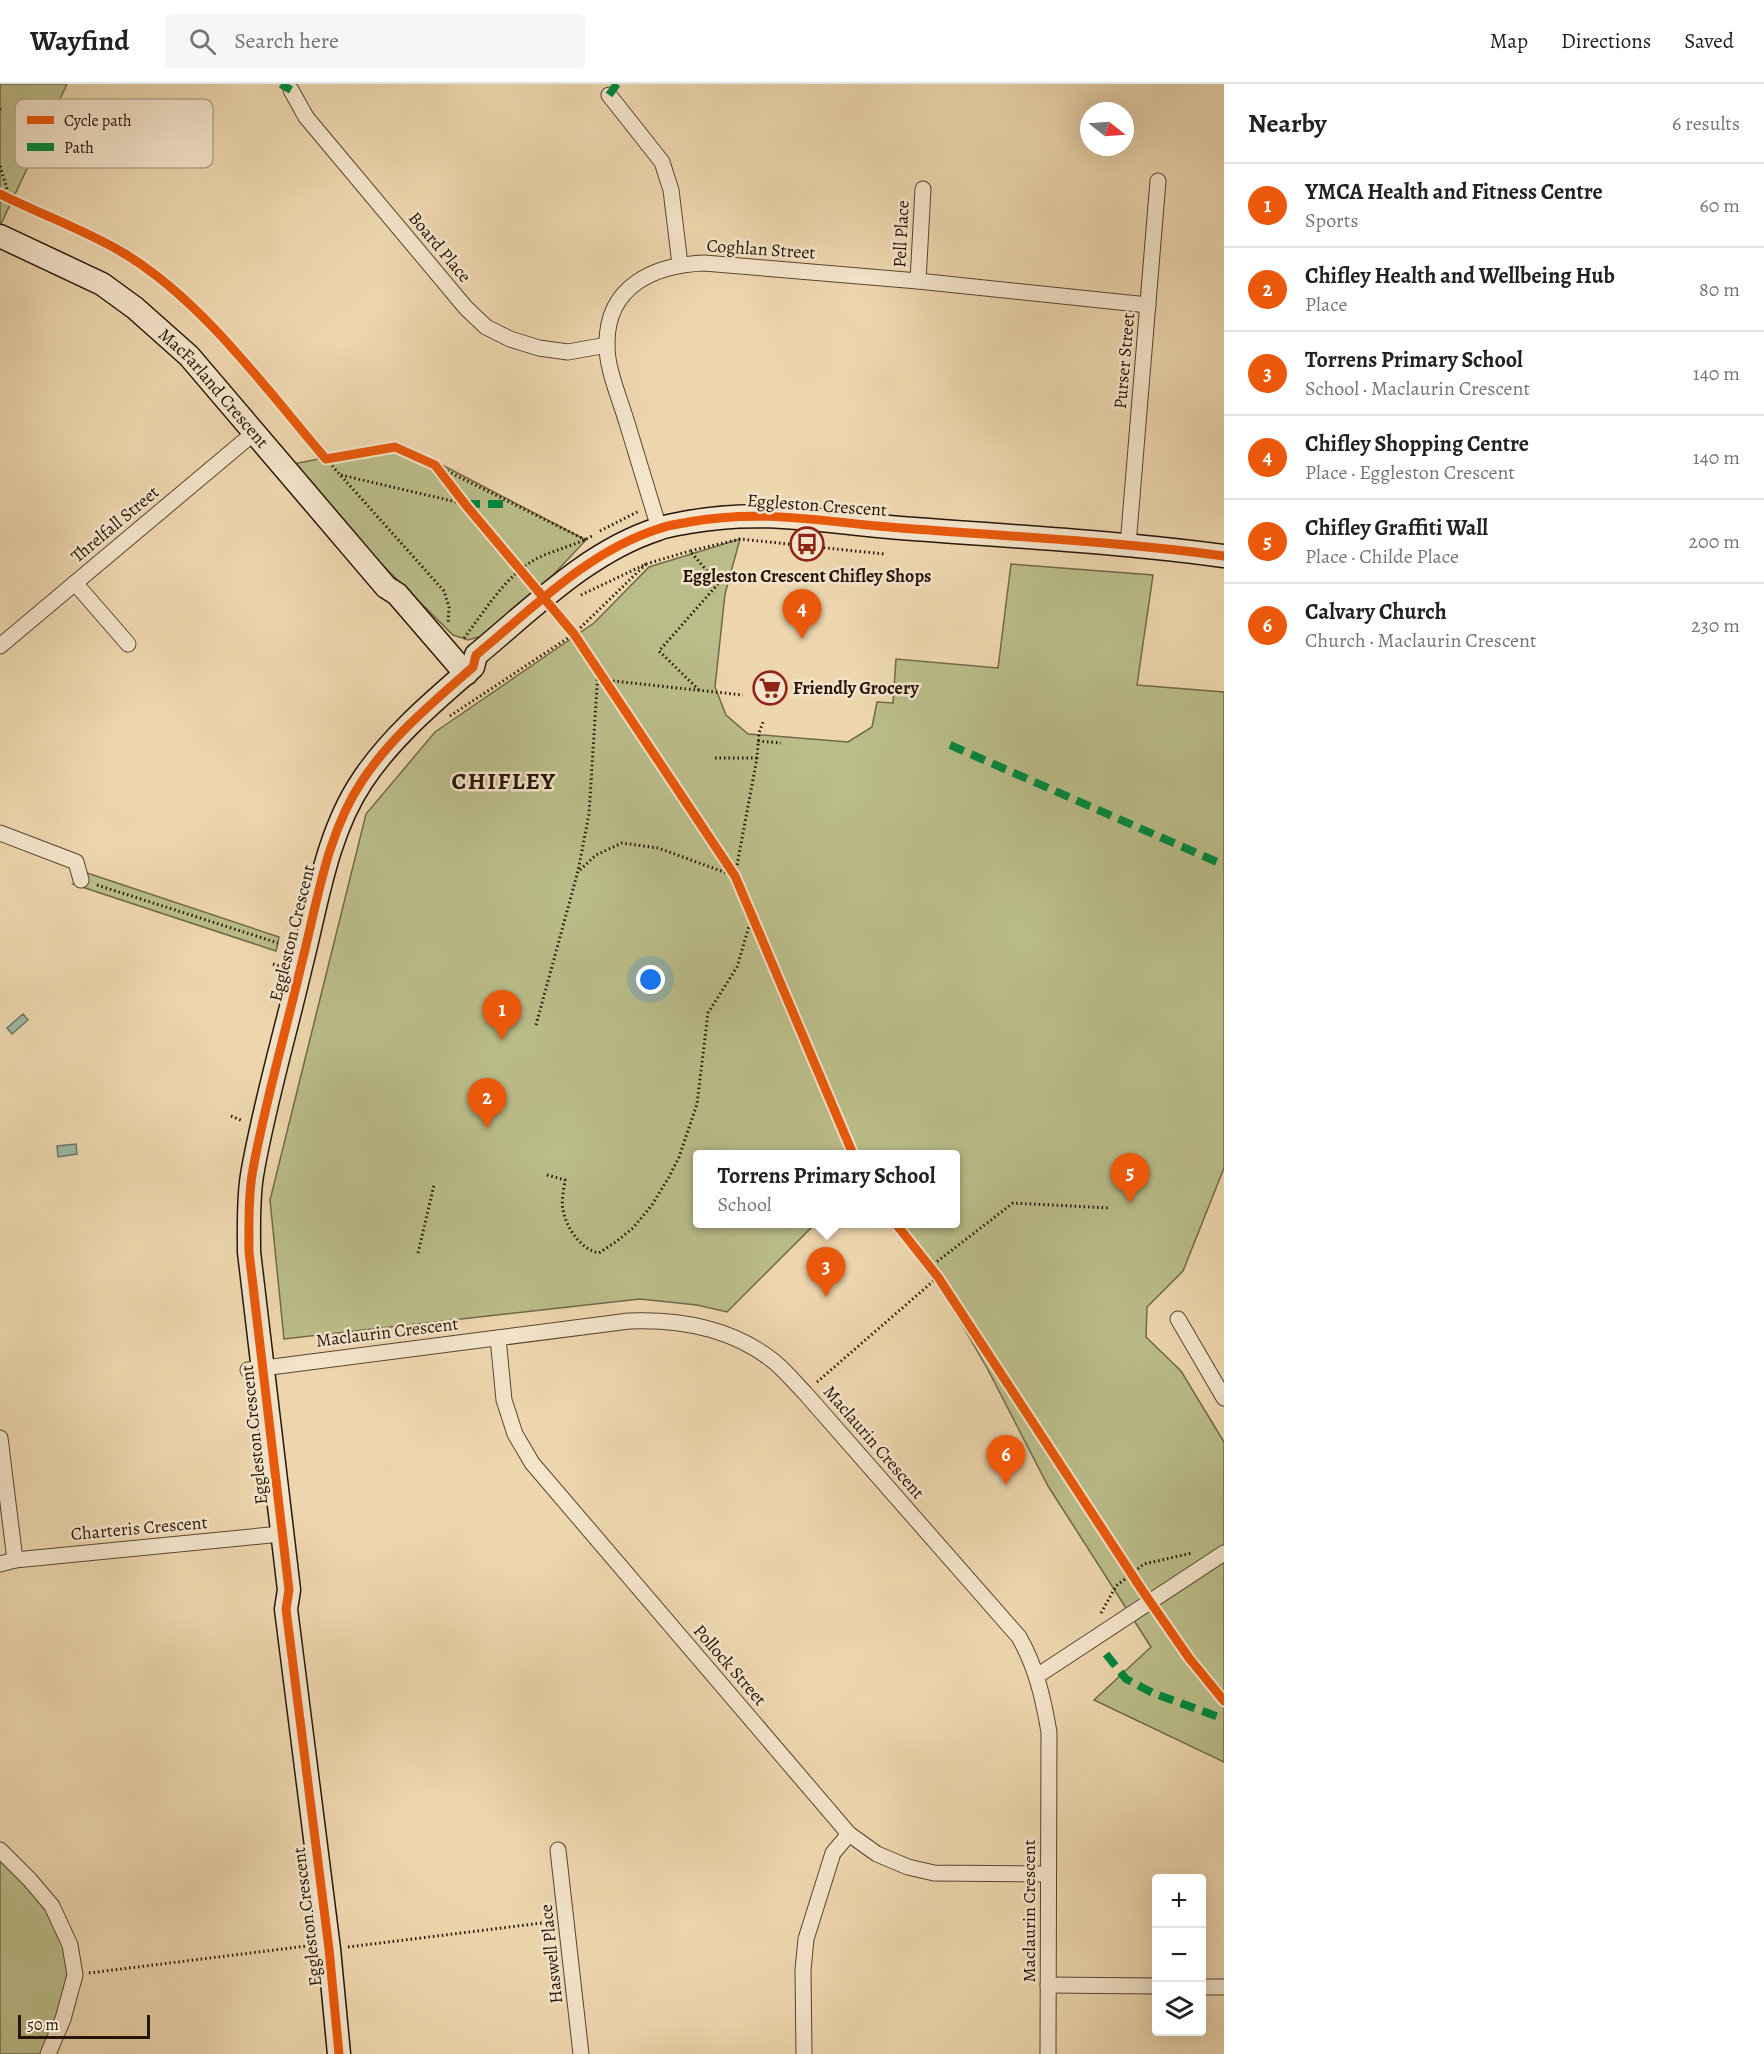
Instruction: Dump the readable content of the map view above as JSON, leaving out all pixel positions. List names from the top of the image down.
{
  "streets": {
    "street": [
      "Pell Place",
      "Board Place",
      "Coghlan Street",
      "Purser Street",
      "MacFarland Crescent",
      "Eggleston Crescent",
      "Threlfall Street",
      "Maclaurin Crescent",
      "Charteris Crescent",
      "Pollock Street",
      "Haswell Place"
    ]
  },
  "crossings": [
    ["Pell Place", "Coghlan Street"],
    ["Board Place", "Coghlan Street"],
    ["Coghlan Street", "Purser Street"],
    ["Coghlan Street", "Eggleston Crescent"],
    ["Purser Street", "Eggleston Crescent"],
    ["MacFarland Crescent", "Eggleston Crescent"],
    ["MacFarland Crescent", "Threlfall Street"],
    ["Eggleston Crescent", "Maclaurin Crescent"],
    ["Eggleston Crescent", "Charteris Crescent"],
    ["Maclaurin Crescent", "Pollock Street"]
  ],
  "districts": ["CHIFLEY"],
  "places": {
    "bus stop": ["Eggleston Crescent Chifley Shops"],
    "supermarket": ["Friendly Grocery"]
  },
  "legend": ["Cycle path", "Path"],
  "scale_bar": "50 m",
  "north": "right",
  "page": {
    "header": "Wayfind",
    "search": "Search here",
    "nav": ["Map", "Directions", "Saved"],
    "heading": ["Nearby", "6 results"],
    "list": [
      {
        "mark": "1",
        "name": "YMCA Health and Fitness Centre",
        "note": "Sports",
        "value": "60 m"
      },
      {
        "mark": "2",
        "name": "Chifley Health and Wellbeing Hub",
        "note": "Place",
        "value": "80 m"
      },
      {
        "mark": "3",
        "name": "Torrens Primary School",
        "note": "School · Maclaurin Crescent",
        "value": "140 m"
      },
      {
        "mark": "4",
        "name": "Chifley Shopping Centre",
        "note": "Place · Eggleston Crescent",
        "value": "140 m"
      },
      {
        "mark": "5",
        "name": "Chifley Graffiti Wall",
        "note": "Place · Childe Place",
        "value": "200 m"
      },
      {
        "mark": "6",
        "name": "Calvary Church",
        "note": "Church · Maclaurin Crescent",
        "value": "230 m"
      }
    ],
    "pins": [
      "4",
      "1",
      "2",
      "5",
      "3",
      "6"
    ],
    "popup": ["Torrens Primary School", "School"],
    "map_buttons": ["+", "−"],
    "scale": "50 m"
  }
}
